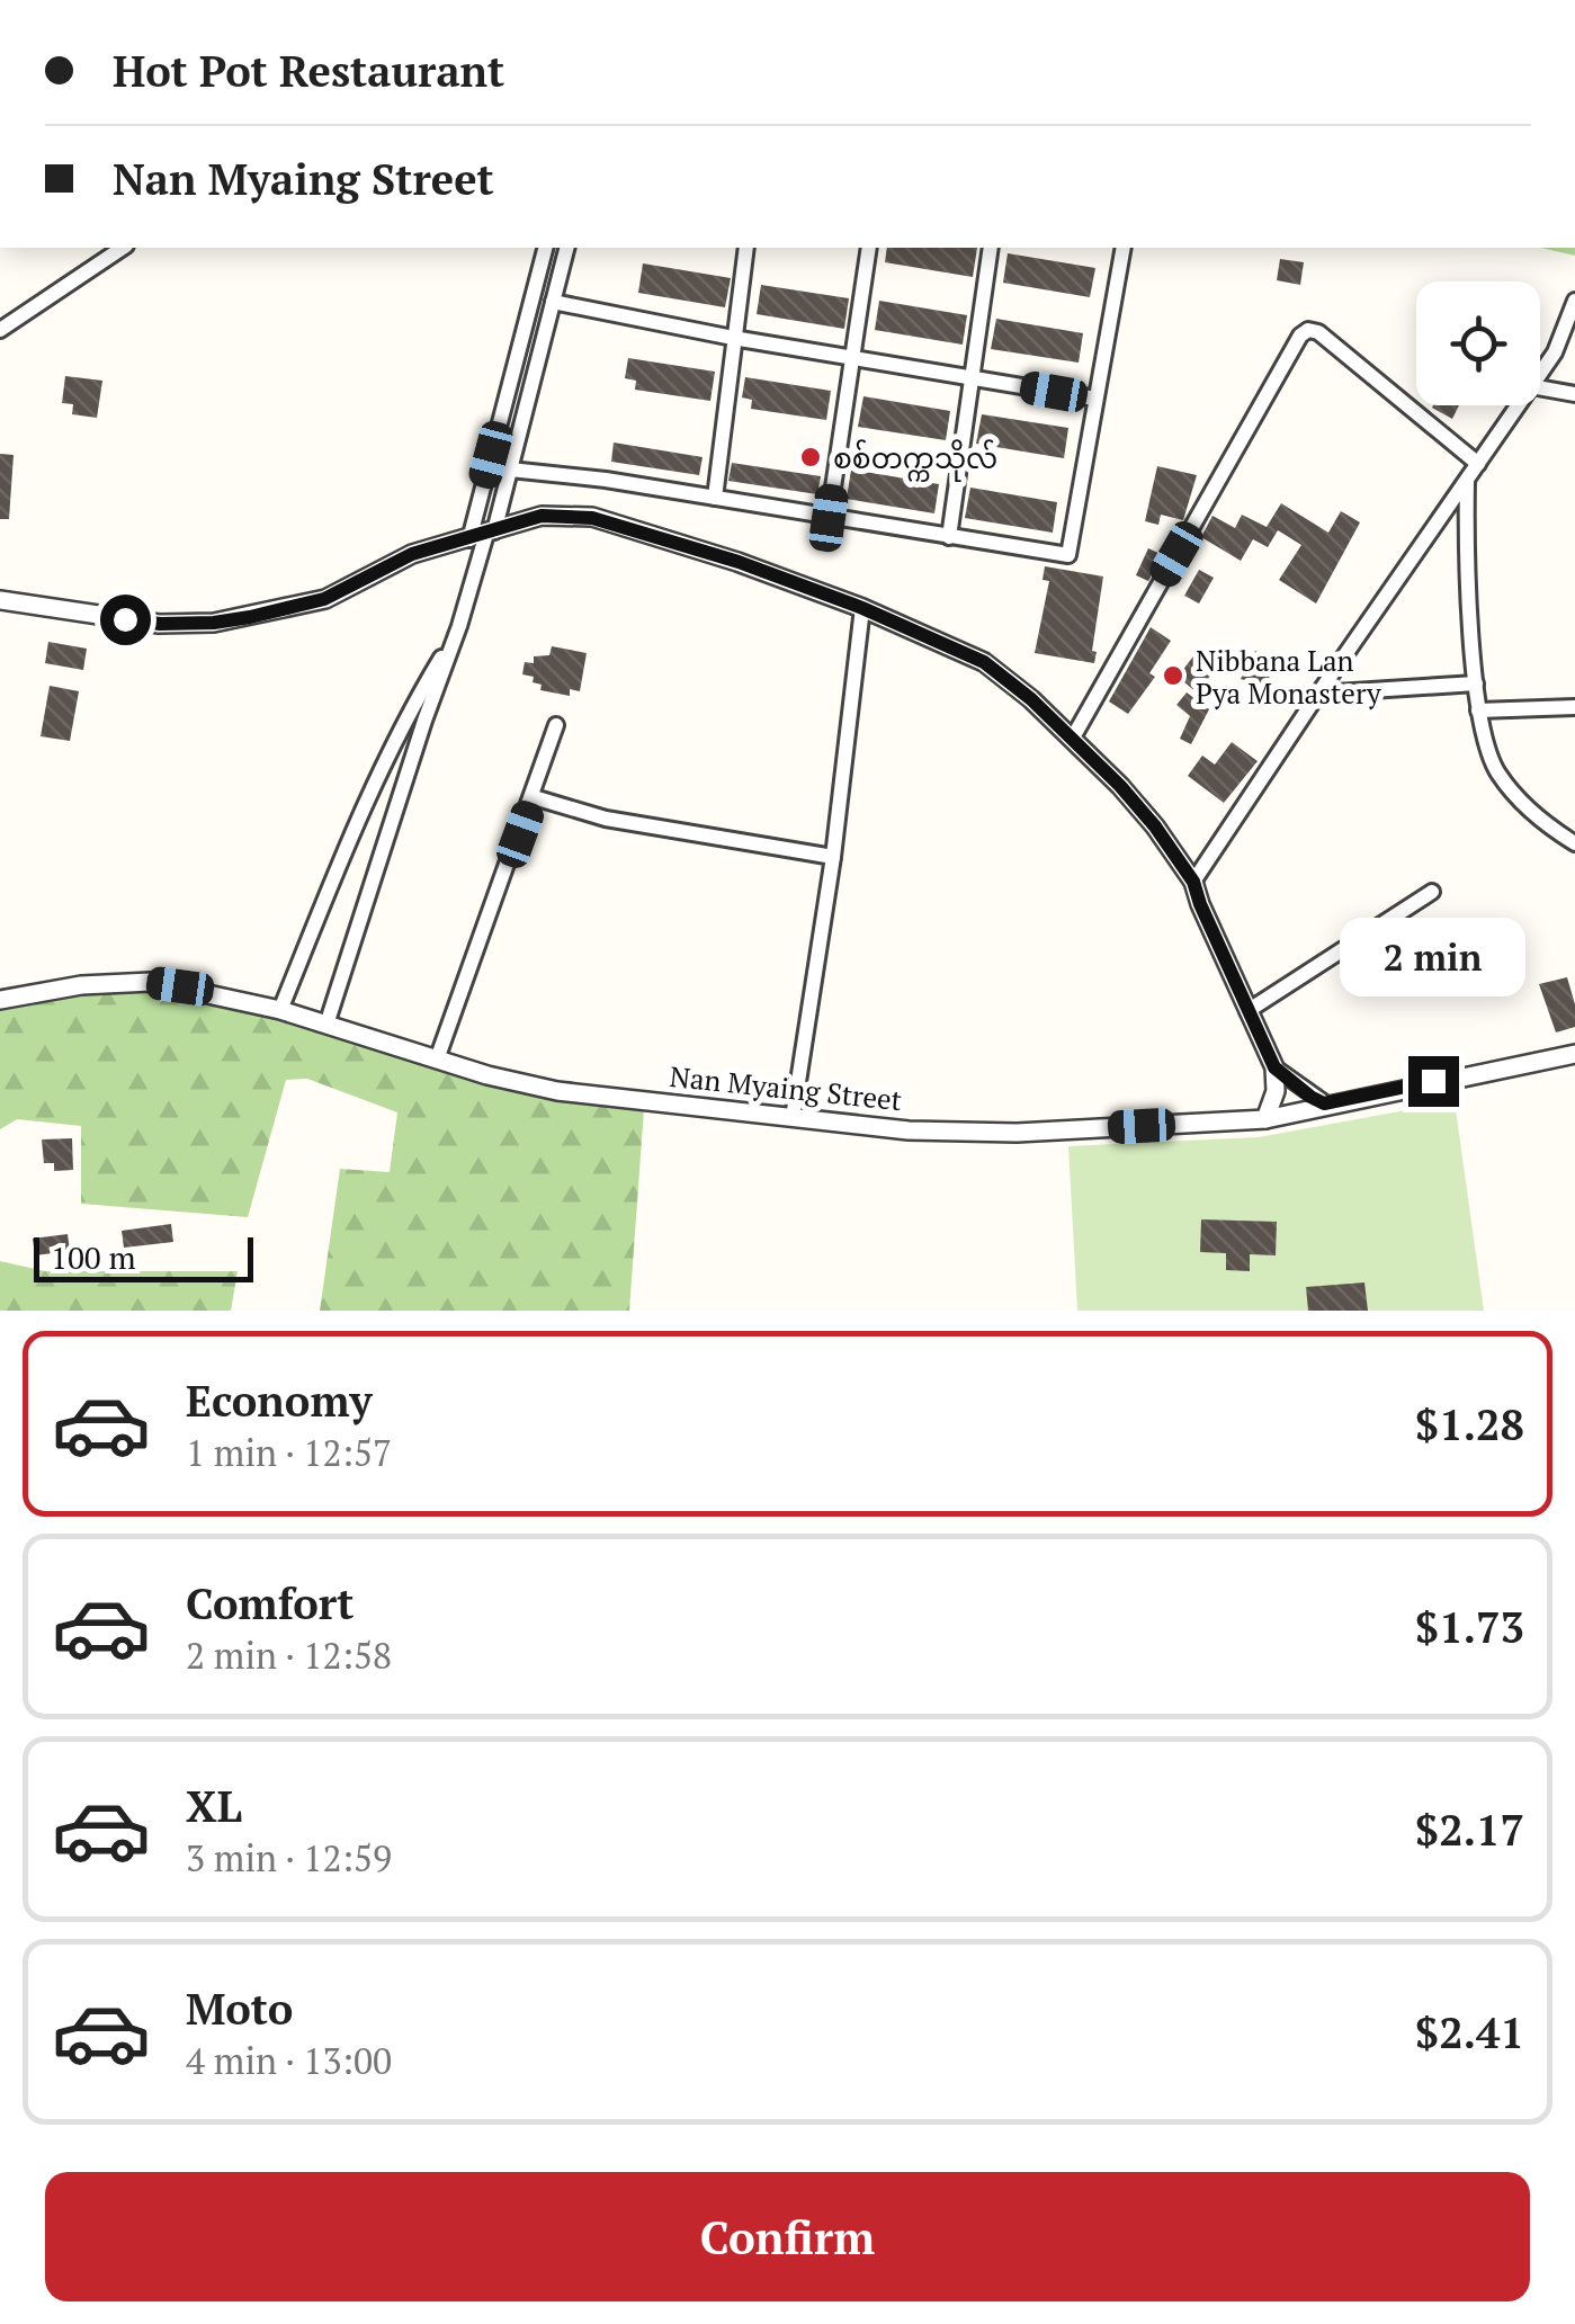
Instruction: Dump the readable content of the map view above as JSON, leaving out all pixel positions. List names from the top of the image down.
{
  "streets": {
    "street": ["Nan Myaing Street"]
  },
  "places": ["စစ်‌တက္ကသိုလ်", "Nibbana Lan Pya Monastery"],
  "scale_bar": "100 m",
  "page": {
    "banner": ["Hot Pot Restaurant", "Nan Myaing Street"],
    "bubble": "2 min",
    "scale": "100 m",
    "list": [
      {
        "name": "Economy",
        "note": "1 min · 12:57",
        "value": "$1.28"
      },
      {
        "name": "Comfort",
        "note": "2 min · 12:58",
        "value": "$1.73"
      },
      {
        "name": "XL",
        "note": "3 min · 12:59",
        "value": "$2.17"
      },
      {
        "name": "Moto",
        "note": "4 min · 13:00",
        "value": "$2.41"
      }
    ],
    "buttons": "Confirm"
  }
}
